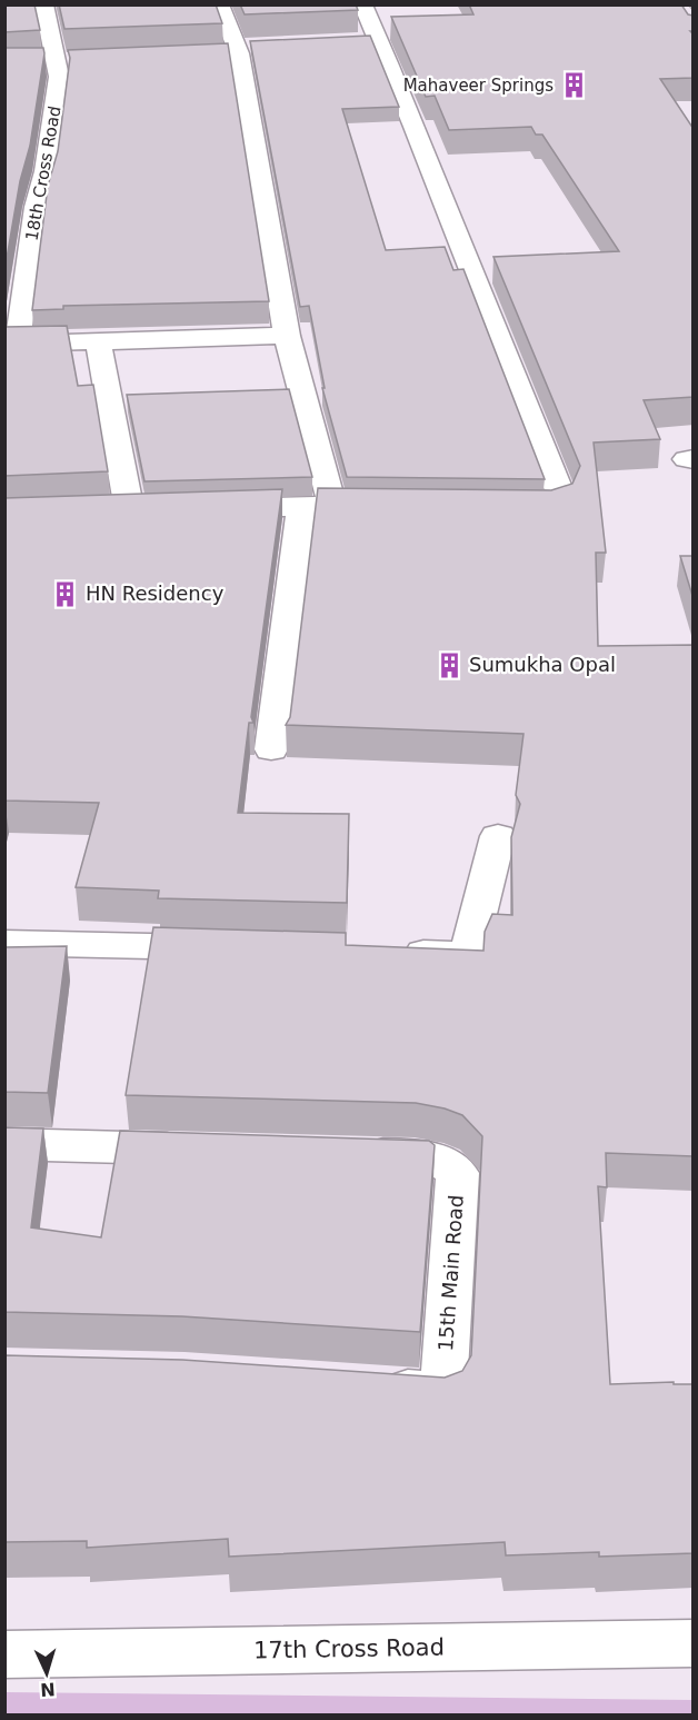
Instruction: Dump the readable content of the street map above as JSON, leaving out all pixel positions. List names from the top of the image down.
{
  "streets": {
    "street": ["18th Cross Road", "15th Main Road", "17th Cross Road"]
  },
  "places": {
    "building": ["Mahaveer Springs", "HN Residency", "Sumukha Opal"]
  },
  "north": "bottom"
}
